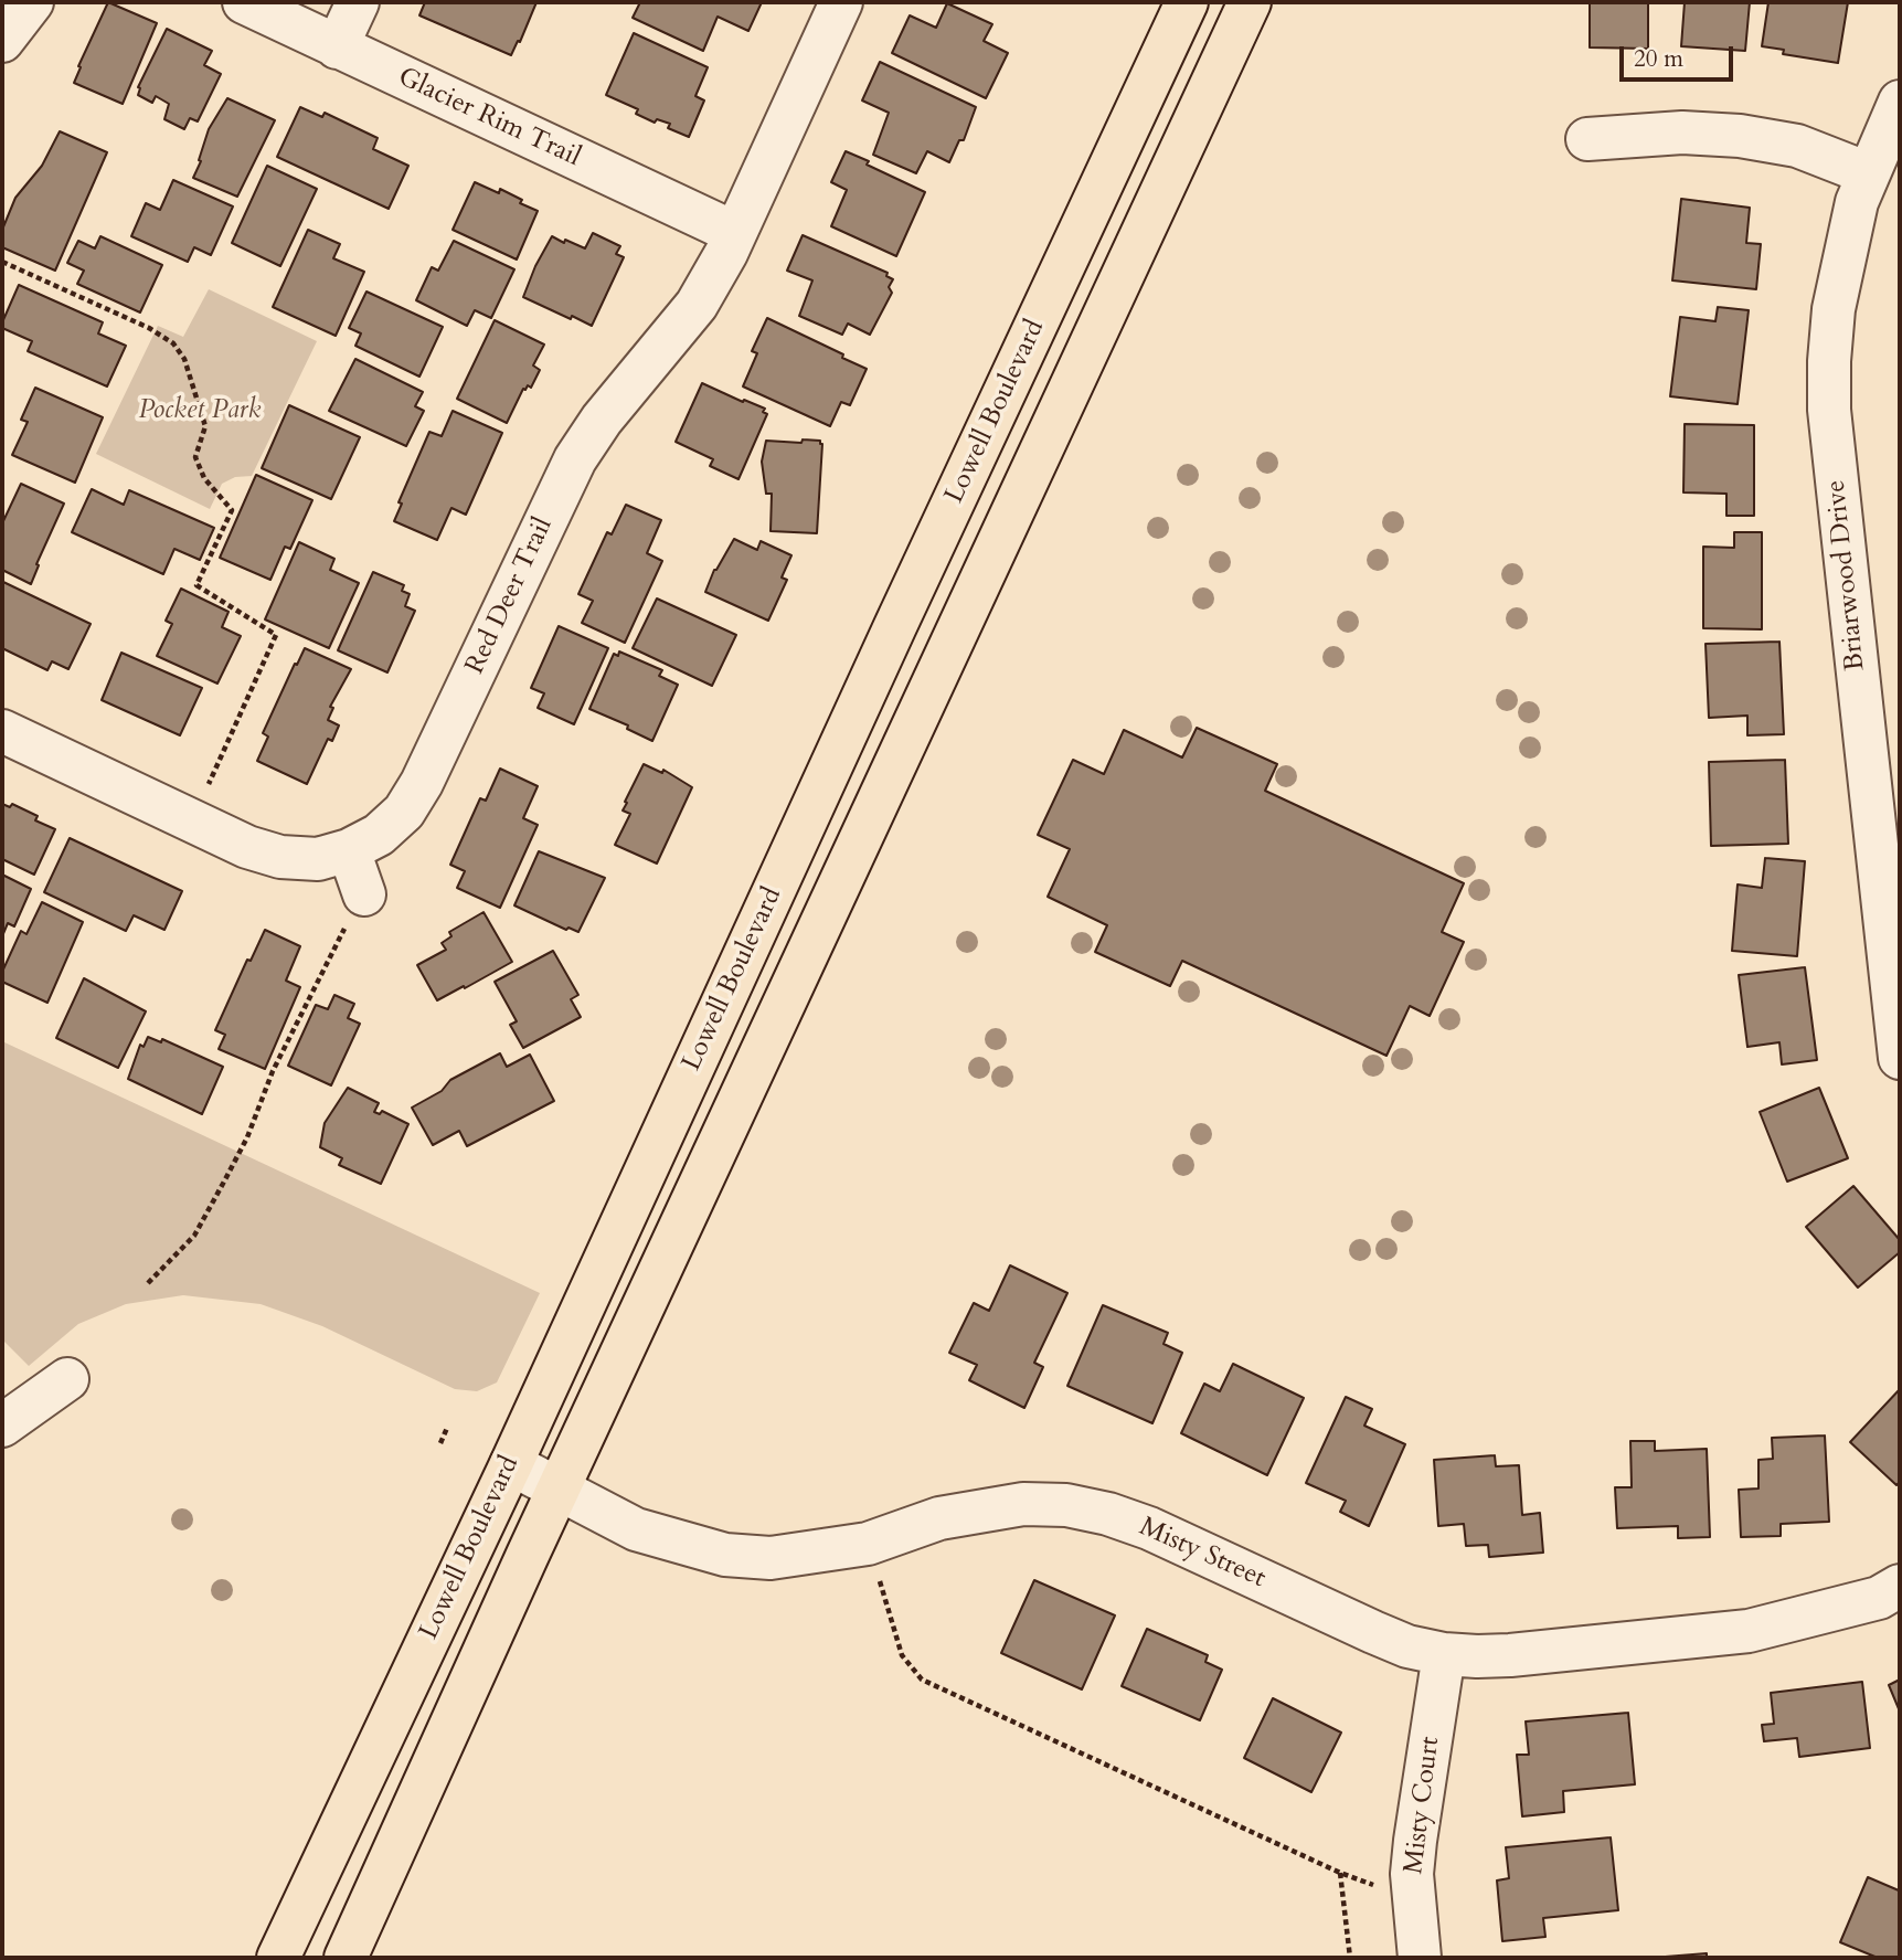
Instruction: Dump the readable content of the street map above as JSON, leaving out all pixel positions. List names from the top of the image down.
{
  "streets": {
    "main road": ["Lowell Boulevard"],
    "street": [
      "Glacier Rim Trail",
      "Briarwood Drive",
      "Red Deer Trail",
      "Misty Street",
      "Misty Court"
    ]
  },
  "crossings": [
    ["Glacier Rim Trail", "Red Deer Trail"],
    ["Lowell Boulevard", "Misty Street"],
    ["Misty Street", "Misty Court"]
  ],
  "parks": ["Pocket Park"],
  "scale_bar": "20 m"
}
